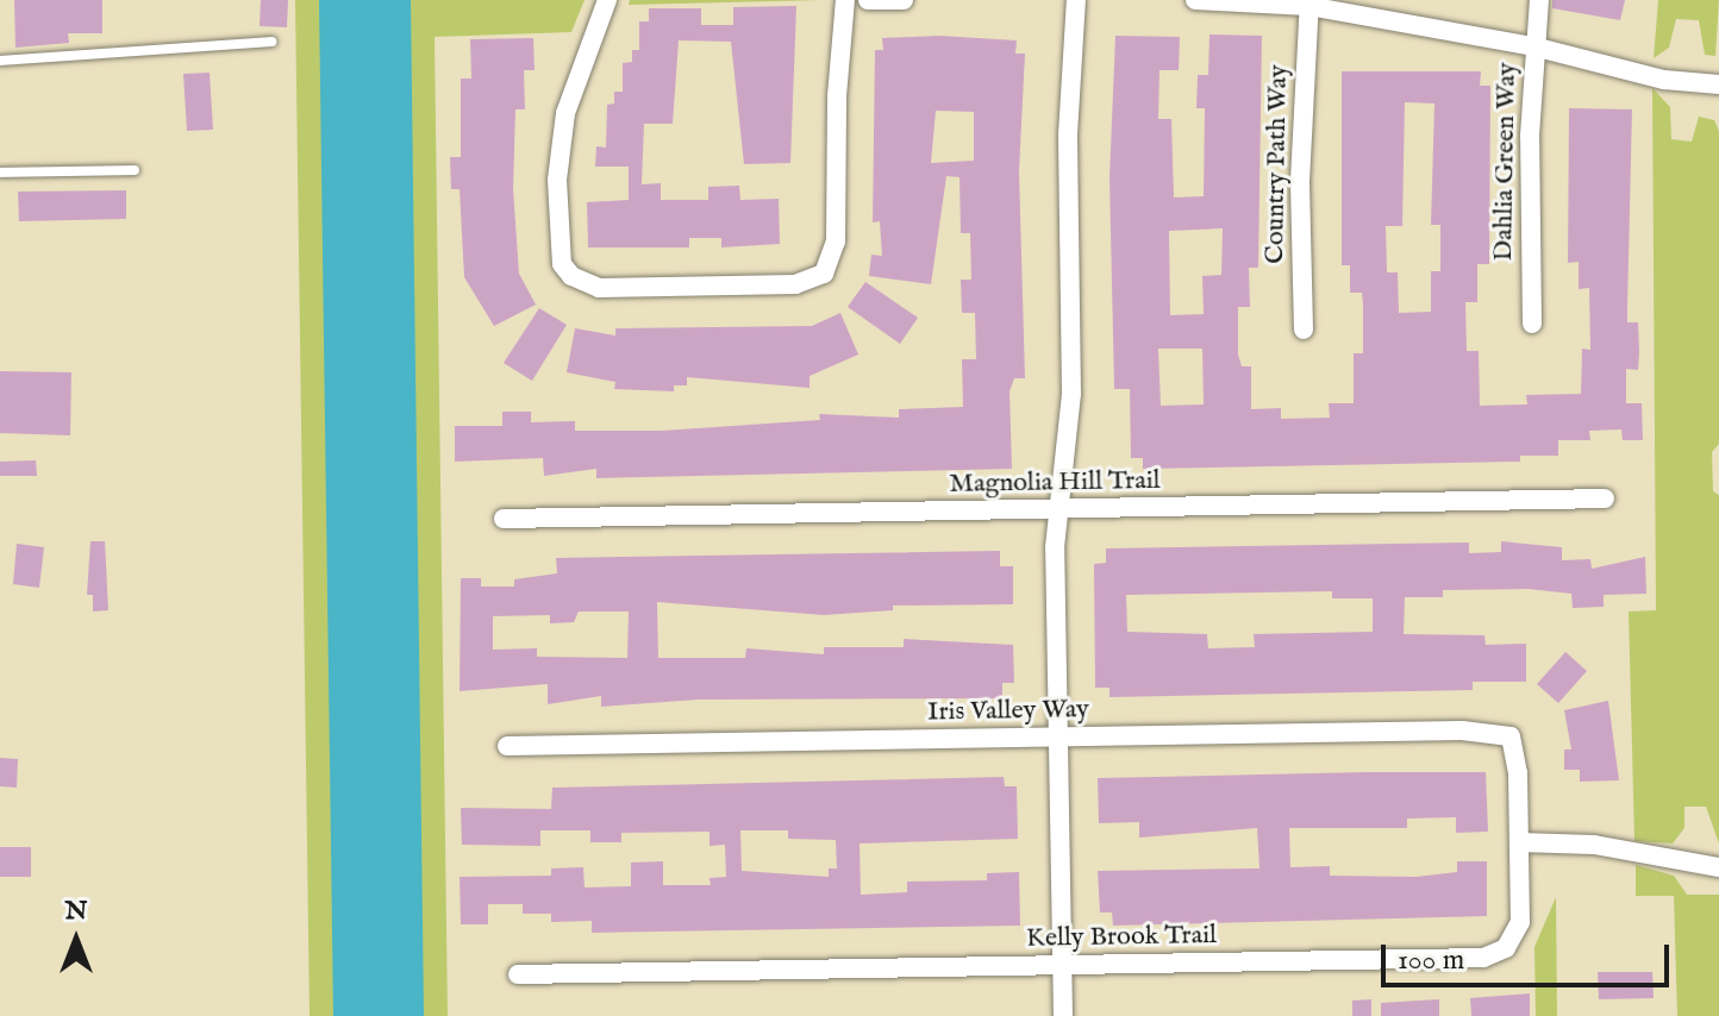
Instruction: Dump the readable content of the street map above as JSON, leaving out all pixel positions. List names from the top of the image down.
{
  "streets": {
    "street": [
      "Dahlia Green Way",
      "Country Path Way",
      "Magnolia Hill Trail",
      "Iris Valley Way",
      "Kelly Brook Trail"
    ]
  },
  "crossings": [
    ["Iris Valley Way", "Kelly Brook Trail"]
  ],
  "scale_bar": "100 m",
  "north": "top"
}
